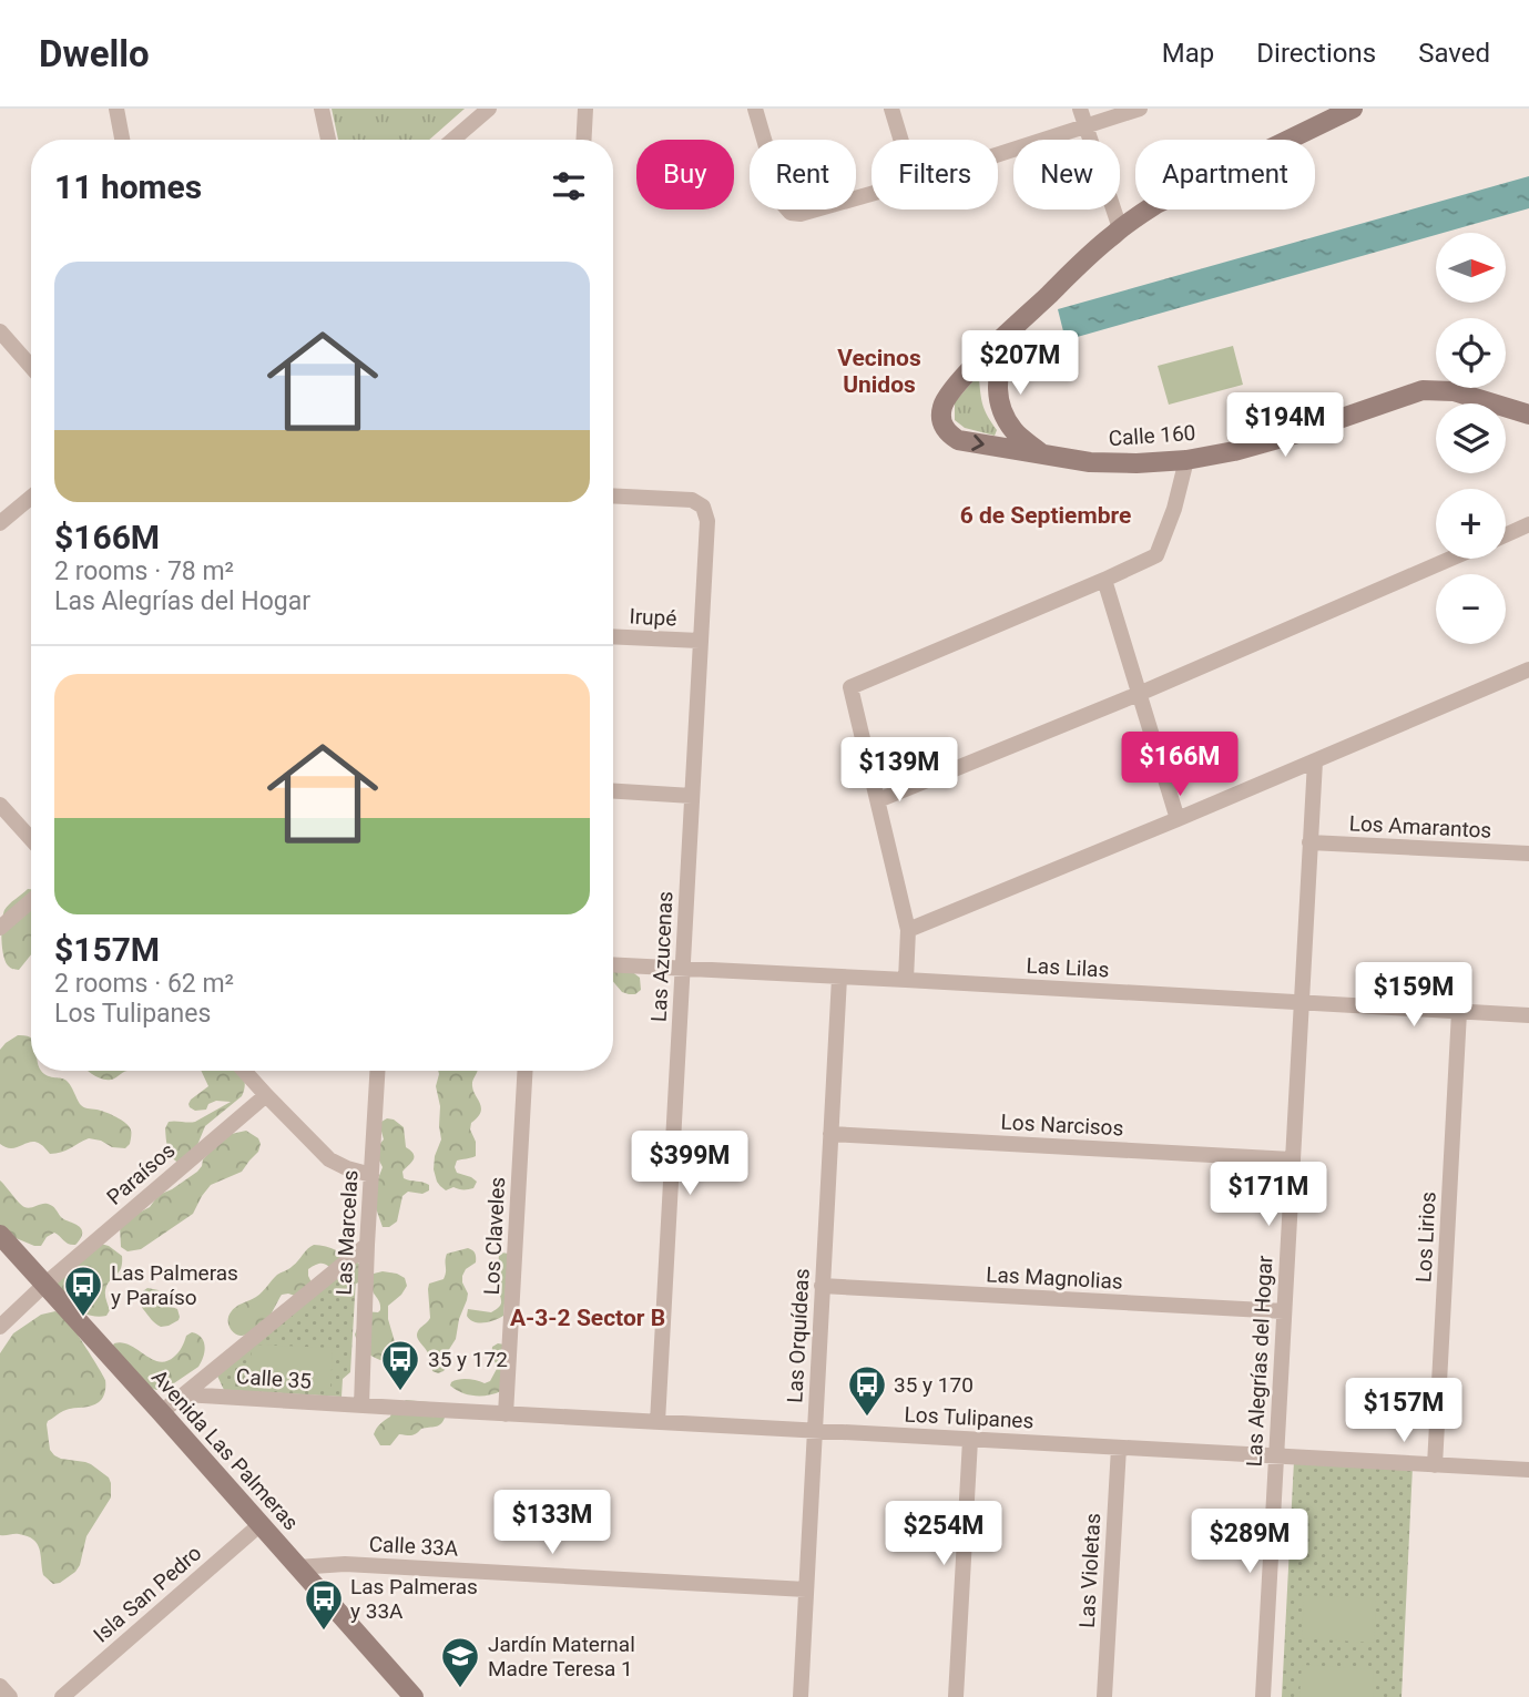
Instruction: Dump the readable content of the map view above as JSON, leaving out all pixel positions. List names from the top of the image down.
{
  "streets": {
    "main road": ["Calle 160", "Avenida Las Palmeras"],
    "street": [
      "Irupé",
      "Los Amarantos",
      "Las Azucenas",
      "Las Lilas",
      "Los Narcisos",
      "Paraísos",
      "Las Marcelas",
      "Los Claveles",
      "Los Lirios",
      "Las Magnolias",
      "Las Orquídeas",
      "Las Alegrías del Hogar",
      "Calle 35",
      "Los Tulipanes",
      "Calle 33A",
      "Las Violetas",
      "Isla San Pedro"
    ]
  },
  "crossings": [
    ["Irupé", "Las Azucenas"],
    ["Los Amarantos", "Las Alegrías del Hogar"],
    ["Las Azucenas", "Las Lilas"],
    ["Las Azucenas", "Los Tulipanes"],
    ["Las Lilas", "Los Lirios"],
    ["Las Lilas", "Las Orquídeas"],
    ["Las Lilas", "Las Alegrías del Hogar"],
    ["Los Narcisos", "Las Orquídeas"],
    ["Los Narcisos", "Las Alegrías del Hogar"],
    ["Paraísos", "Avenida Las Palmeras"],
    ["Las Marcelas", "Calle 35"],
    ["Las Marcelas", "Los Tulipanes"],
    ["Los Claveles", "Los Tulipanes"],
    ["Los Lirios", "Los Tulipanes"],
    ["Las Magnolias", "Las Orquídeas"],
    ["Las Magnolias", "Las Alegrías del Hogar"],
    ["Las Orquídeas", "Los Tulipanes"],
    ["Las Orquídeas", "Calle 33A"],
    ["Las Alegrías del Hogar", "Los Tulipanes"],
    ["Calle 35", "Los Tulipanes"],
    ["Los Tulipanes", "Las Violetas"],
    ["Avenida Las Palmeras", "Calle 33A"],
    ["Avenida Las Palmeras", "Isla San Pedro"]
  ],
  "districts": ["Vecinos Unidos", "6 de Septiembre", "A-3-2 Sector B"],
  "places": {
    "bus stop": [
      "Las Palmeras y Paraíso",
      "35 y 172",
      "35 y 170",
      "Las Palmeras y 33A"
    ],
    "school or university": ["Jardín Maternal Madre Teresa 1"]
  },
  "north": "right",
  "page": {
    "header": "Dwello",
    "nav": ["Map", "Directions", "Saved"],
    "chip": [
      "Buy",
      "Rent",
      "Filters",
      "New",
      "Apartment"
    ],
    "heading": "11 homes",
    "map_buttons": ["+", "−"],
    "list": [
      {
        "name": "$166M",
        "note": "2 rooms · 78 m² · Las Alegrías del Hogar"
      },
      {
        "name": "$157M",
        "note": "2 rooms · 62 m² · Los Tulipanes"
      }
    ],
    "price": [
      "$207M",
      "$194M",
      "$166M",
      "$139M",
      "$159M",
      "$399M",
      "$171M",
      "$157M",
      "$133M",
      "$254M",
      "$289M"
    ]
  }
}
